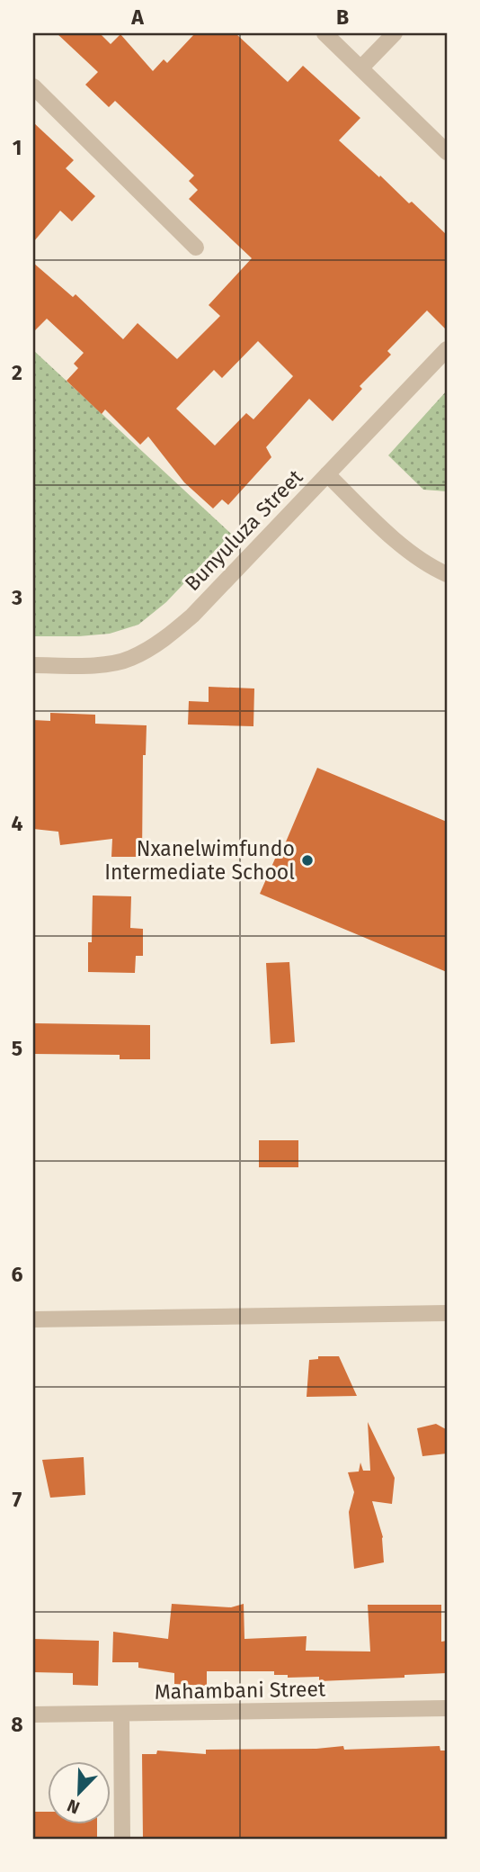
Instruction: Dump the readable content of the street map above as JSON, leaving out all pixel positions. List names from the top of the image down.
{
  "streets": {
    "street": ["Bunyuluza Street", "Mahambani Street"]
  },
  "places": ["Nxanelwimfundo Intermediate School"],
  "north": "bottom left",
  "grid": {
    "columns": ["A", "B"],
    "rows": [
      "1",
      "2",
      "3",
      "4",
      "5",
      "6",
      "7",
      "8"
    ]
  }
}
